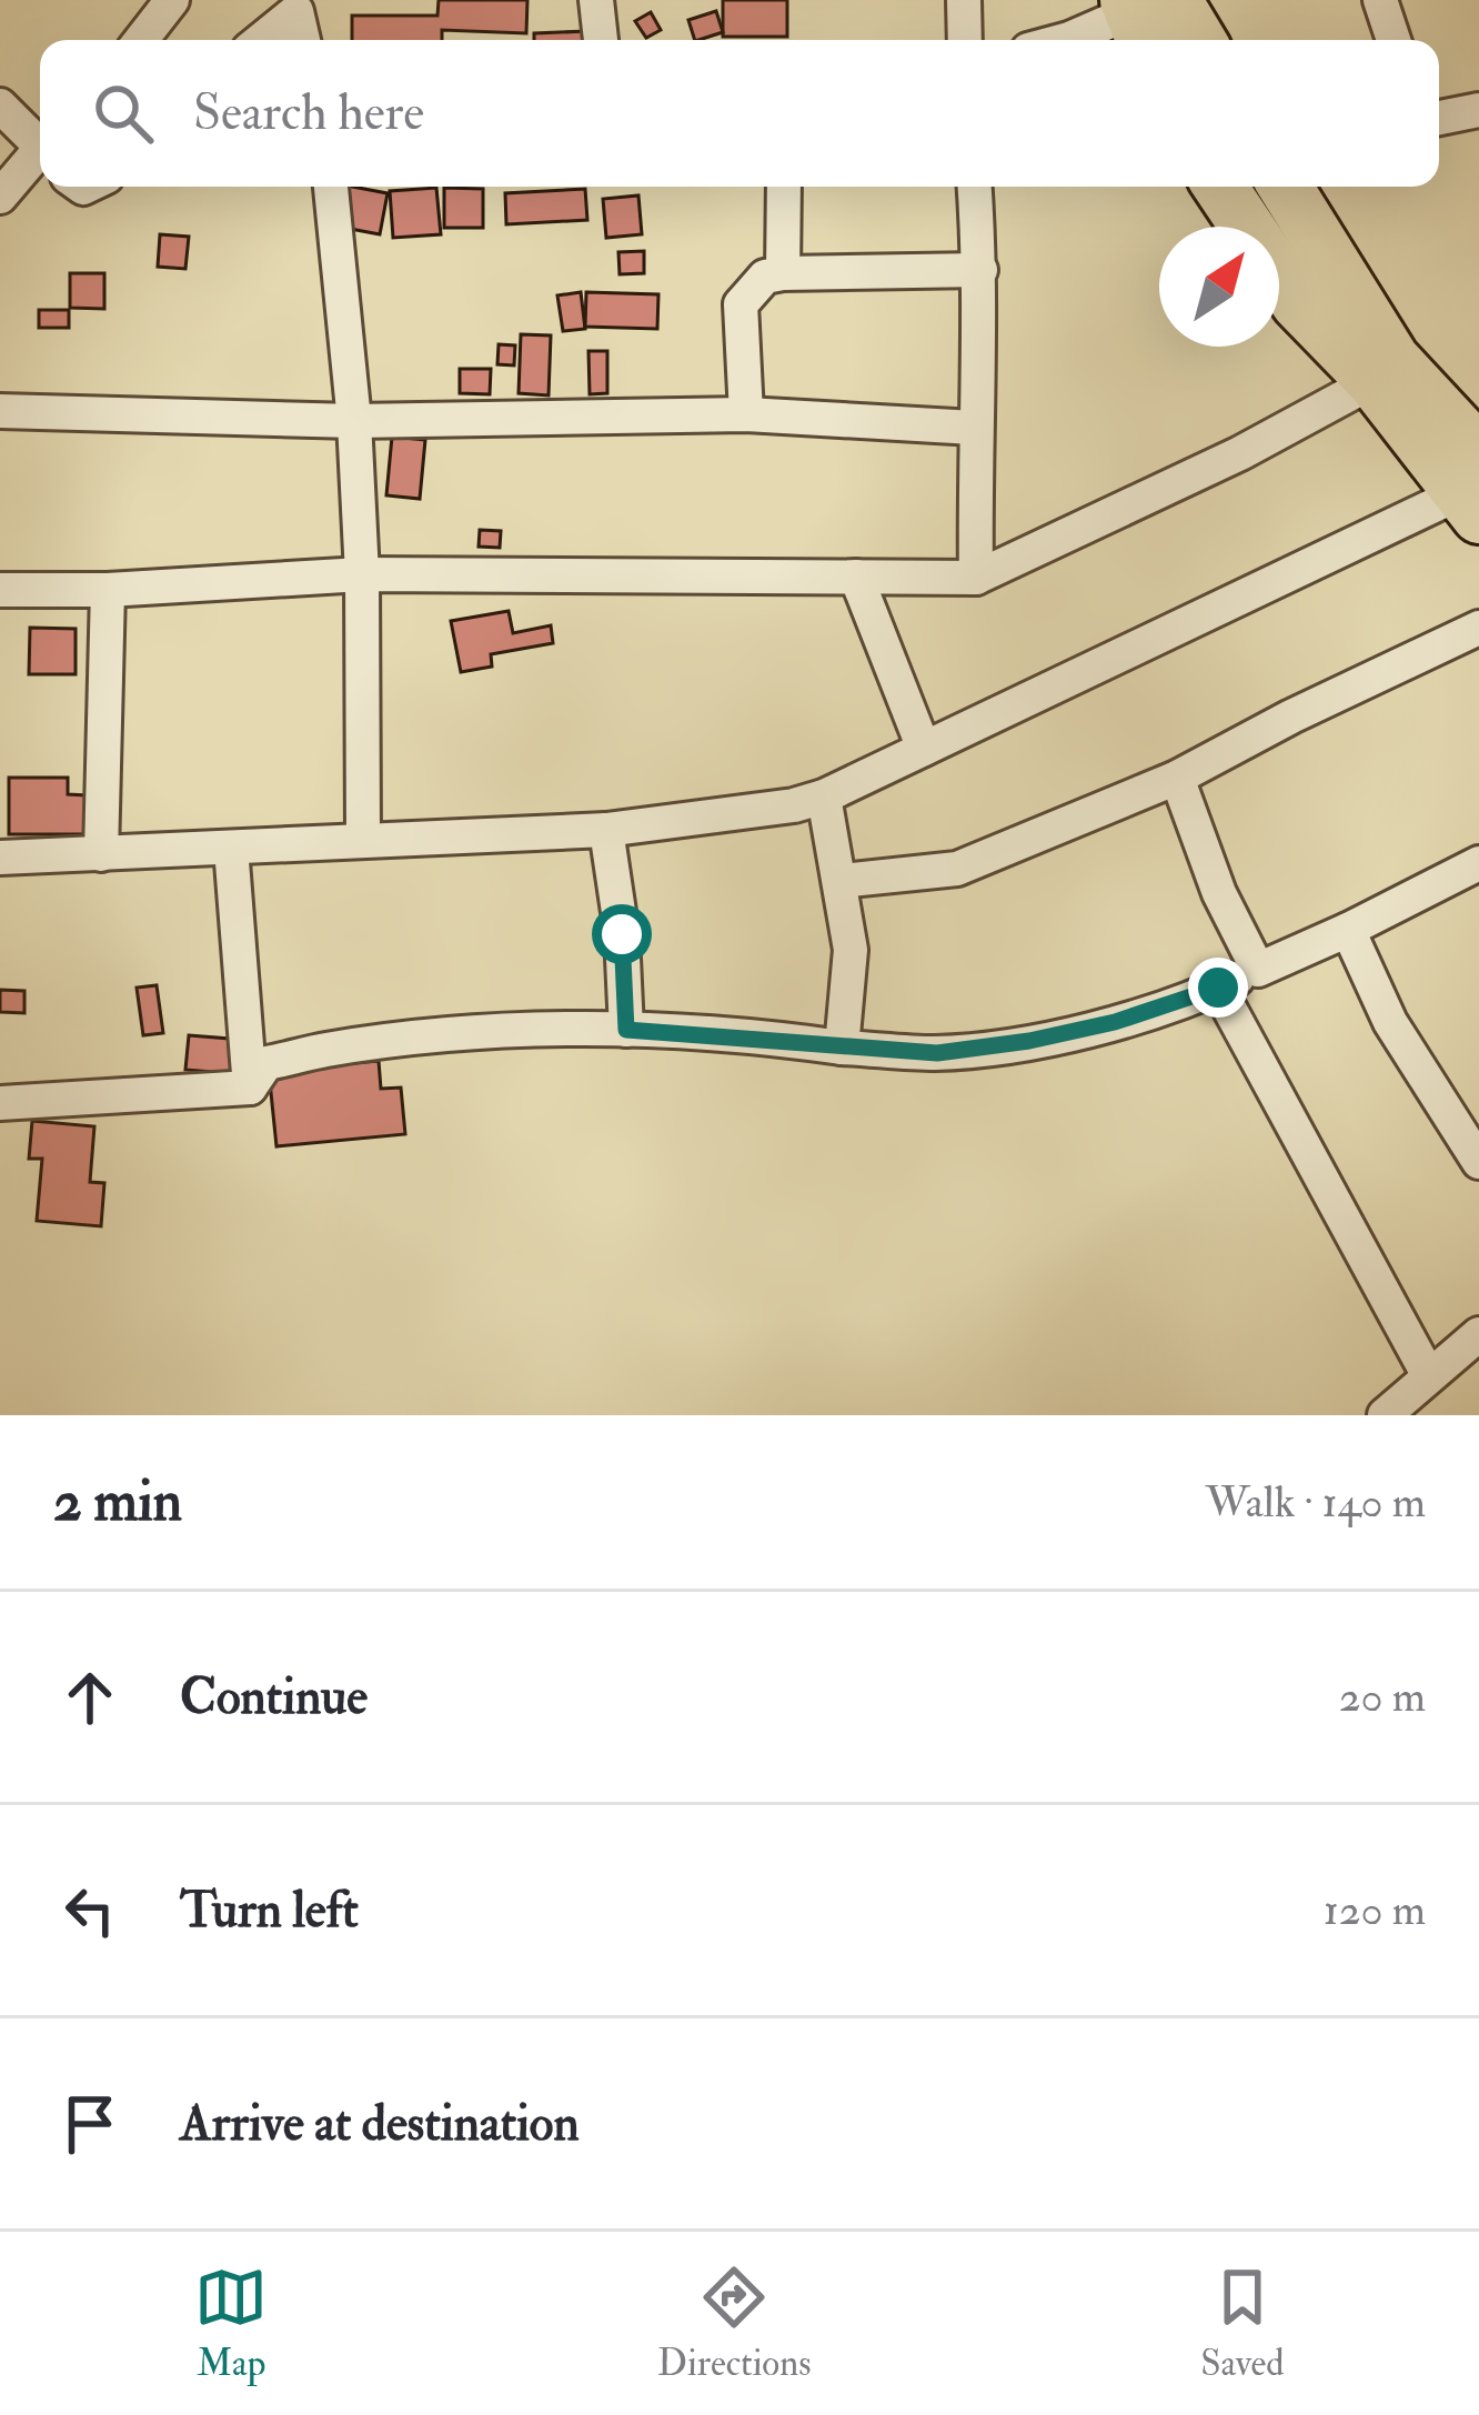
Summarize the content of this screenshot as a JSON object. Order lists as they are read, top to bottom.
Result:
{
  "north": "top right",
  "page": {
    "search": "Search here",
    "heading": ["2 min", "Walk · 140 m"],
    "list": [
      ["Continue", "20 m"],
      ["Turn left", "120 m"],
      "Arrive at destination"
    ],
    "nav": ["Map", "Directions", "Saved"]
  }
}
